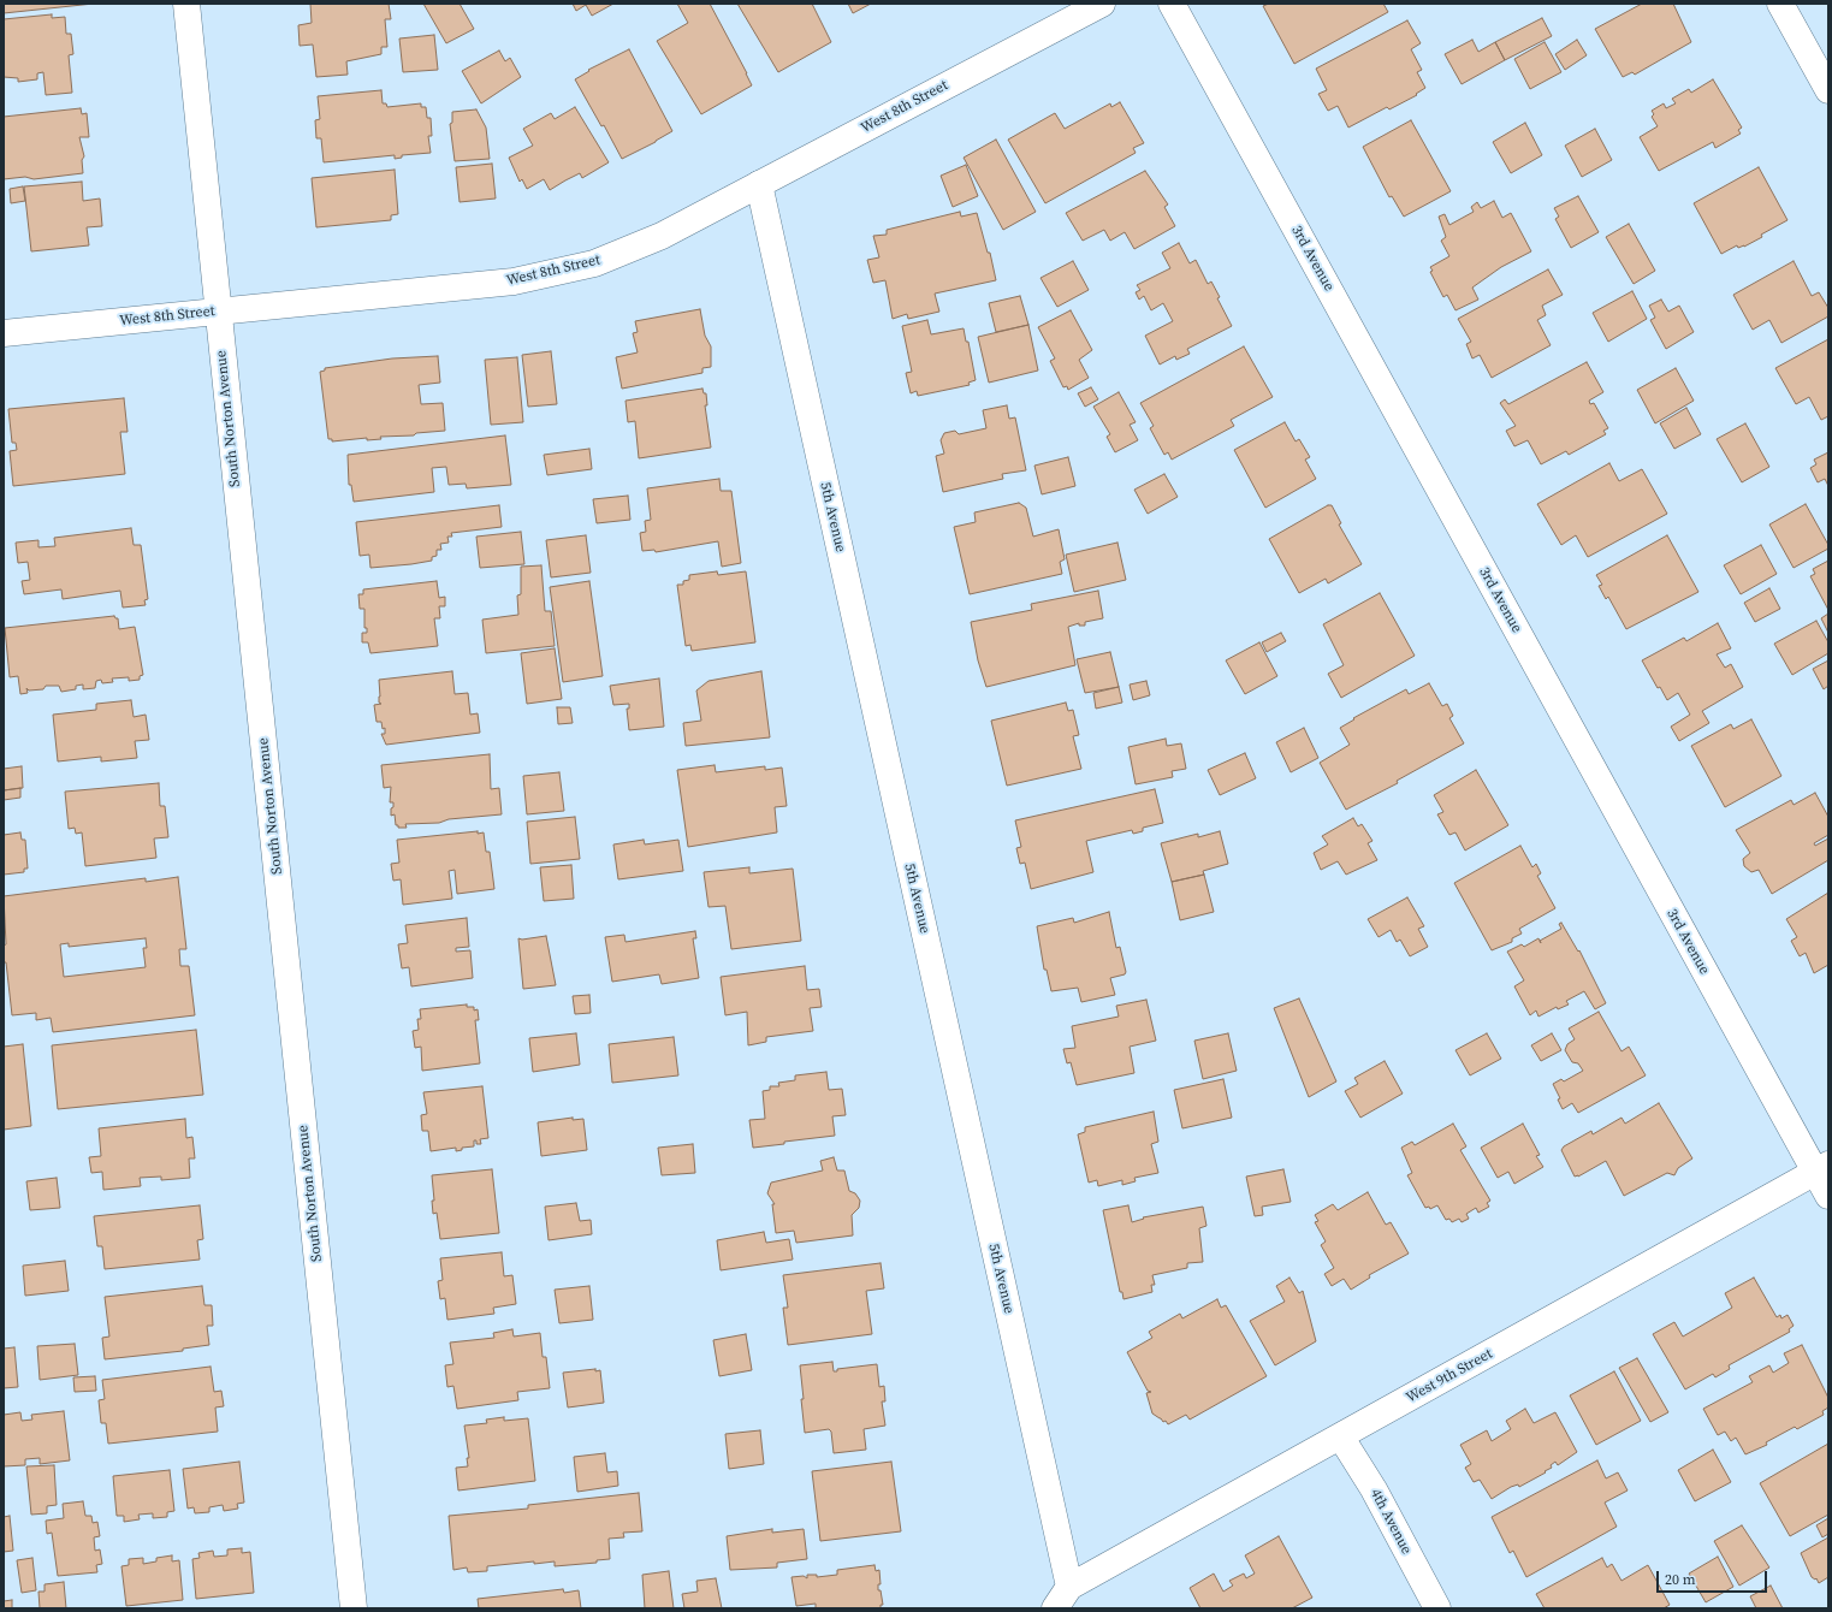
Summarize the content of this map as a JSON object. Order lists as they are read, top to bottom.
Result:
{
  "streets": {
    "street": [
      "West 8th Street",
      "3rd Avenue",
      "South Norton Avenue",
      "5th Avenue",
      "West 9th Street",
      "4th Avenue"
    ]
  },
  "crossings": [
    ["West 8th Street", "South Norton Avenue"],
    ["West 8th Street", "5th Avenue"],
    ["3rd Avenue", "West 9th Street"],
    ["5th Avenue", "West 9th Street"],
    ["West 9th Street", "4th Avenue"]
  ],
  "scale_bar": "20 m"
}
